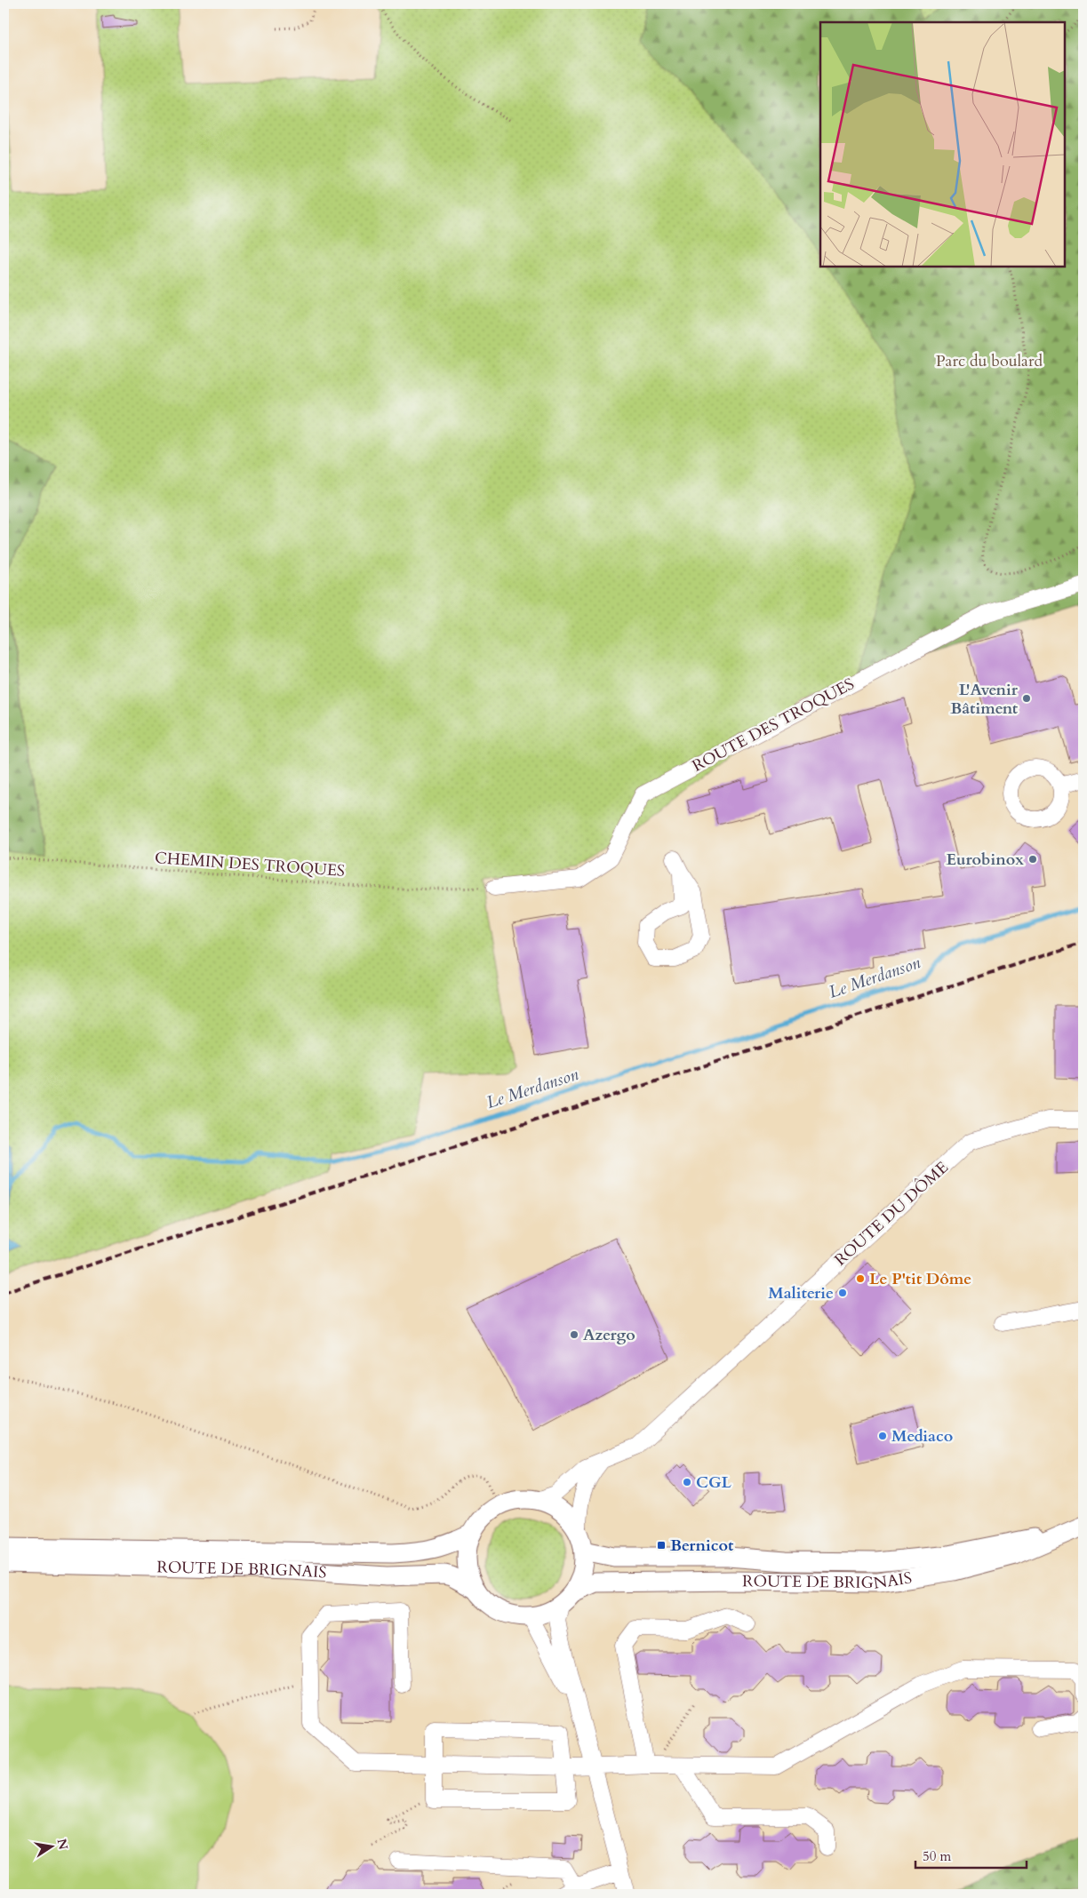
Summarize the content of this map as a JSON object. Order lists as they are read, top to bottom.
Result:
{
  "streets": {
    "main road": ["ROUTE DE BRIGNAIS"],
    "street": ["ROUTE DES TROQUES", "ROUTE DU DÔME"],
    "path": ["CHEMIN DES TROQUES"]
  },
  "crossings": [
    ["ROUTE DES TROQUES", "CHEMIN DES TROQUES"],
    ["ROUTE DU DÔME", "ROUTE DE BRIGNAIS"]
  ],
  "water": ["Le Merdanson"],
  "parks": ["Parc du boulard"],
  "places": {
    "other": [
      "L'Avenir Bâtiment",
      "Eurobinox",
      "Le P'tit Dôme",
      "Maliterie",
      "Azergo",
      "Mediaco",
      "CGL"
    ],
    "transit": ["Bernicot"]
  },
  "scale_bar": "50 m",
  "north": "right"
}
